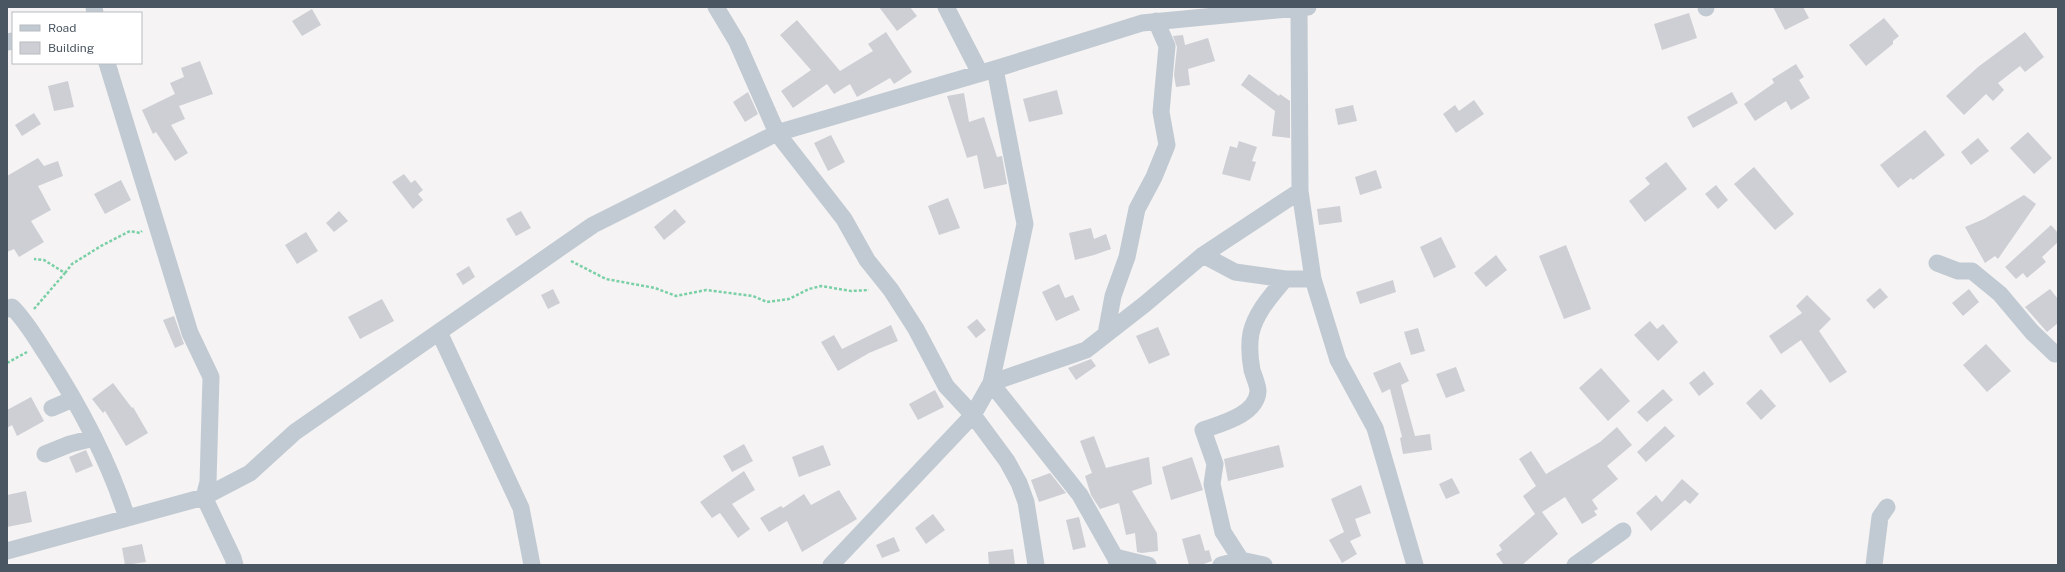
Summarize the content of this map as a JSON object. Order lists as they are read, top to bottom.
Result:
{
  "legend": ["Road", "Building"]
}
